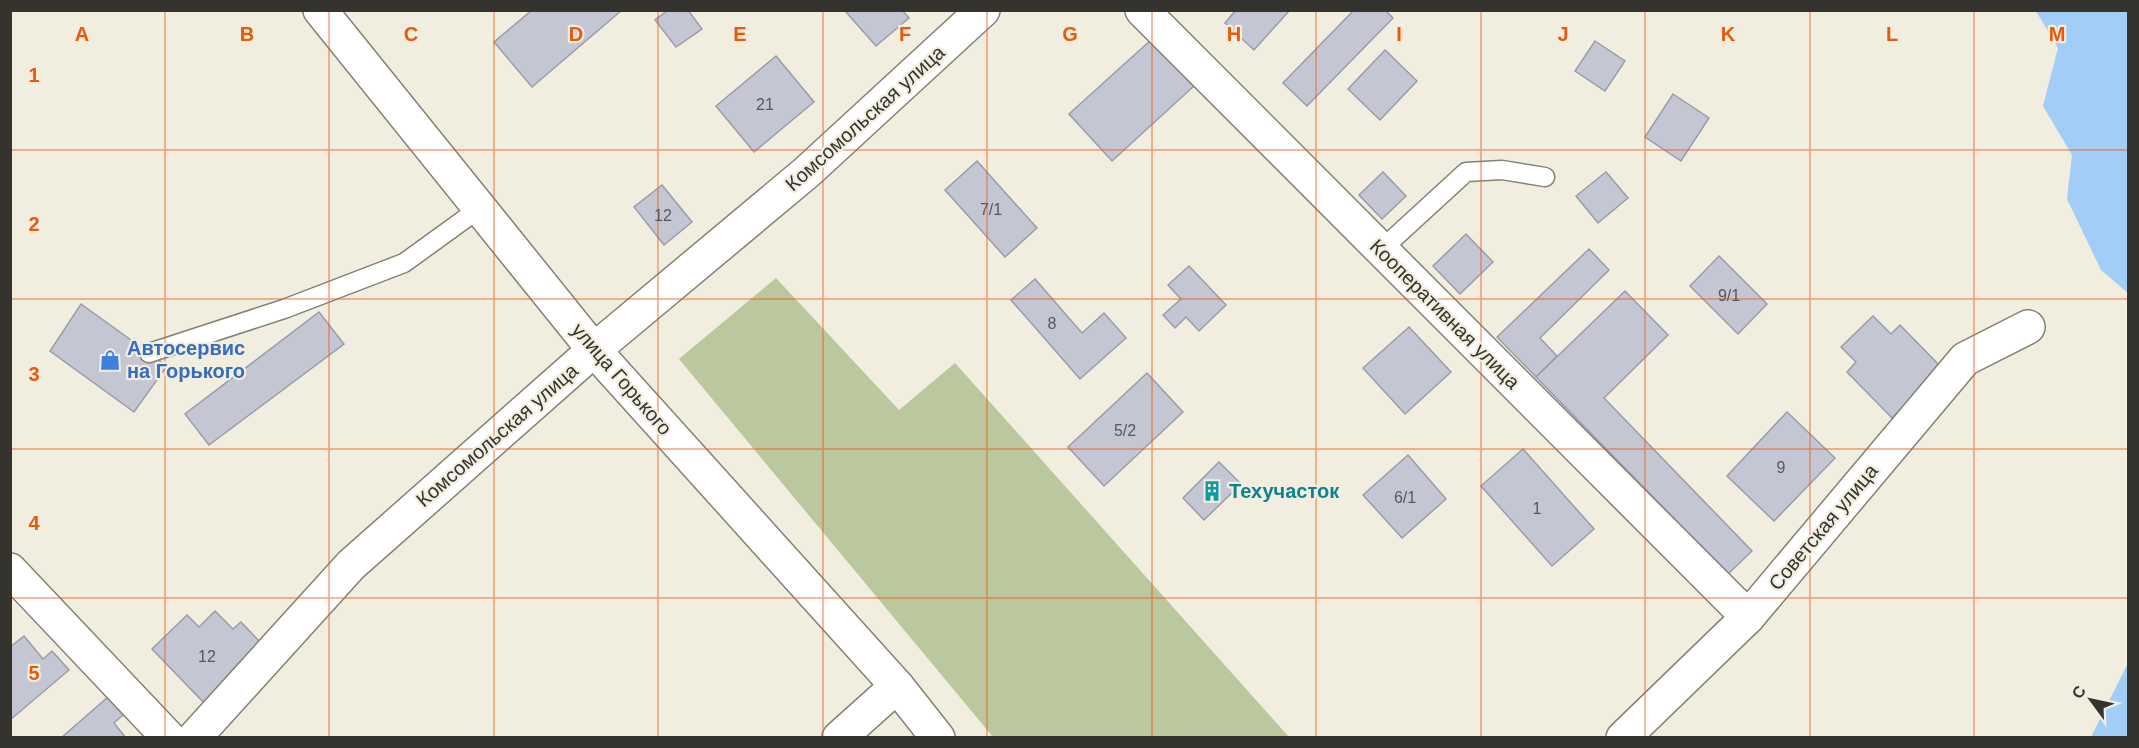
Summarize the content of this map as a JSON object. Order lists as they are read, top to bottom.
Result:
{
  "streets": {
    "street": [
      "Комсомольская улица",
      "Кооперативная улица",
      "улица Горького",
      "Советская улица"
    ]
  },
  "crossings": [
    ["Комсомольская улица", "улица Горького"],
    ["Кооперативная улица", "Советская улица"]
  ],
  "places": {
    "shop": ["Автосервис на Горького"],
    "building": ["Техучасток"]
  },
  "house_numbers": [
    "21",
    "7/1",
    "12",
    "9/1",
    "8",
    "5/2",
    "9",
    "6/1",
    "1",
    "12"
  ],
  "north": "top left",
  "grid": {
    "columns": [
      "A",
      "B",
      "C",
      "D",
      "E",
      "F",
      "G",
      "H",
      "I",
      "J",
      "K",
      "L",
      "M"
    ],
    "rows": [
      "1",
      "2",
      "3",
      "4",
      "5"
    ]
  }
}
